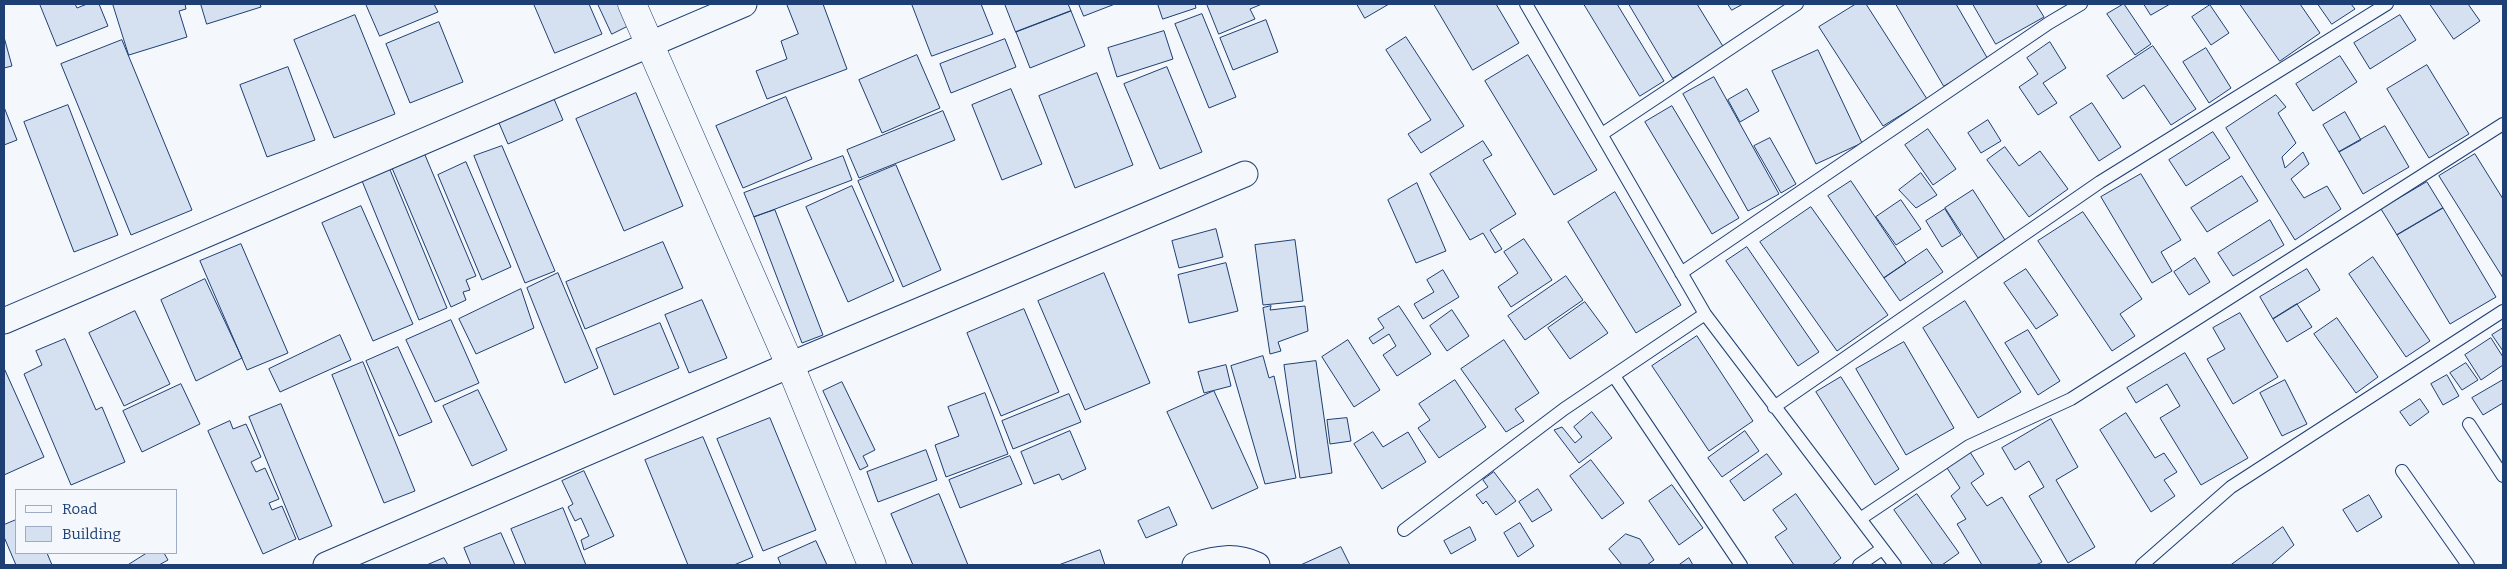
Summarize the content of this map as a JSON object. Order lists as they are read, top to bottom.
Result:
{
  "legend": ["Road", "Building"]
}
